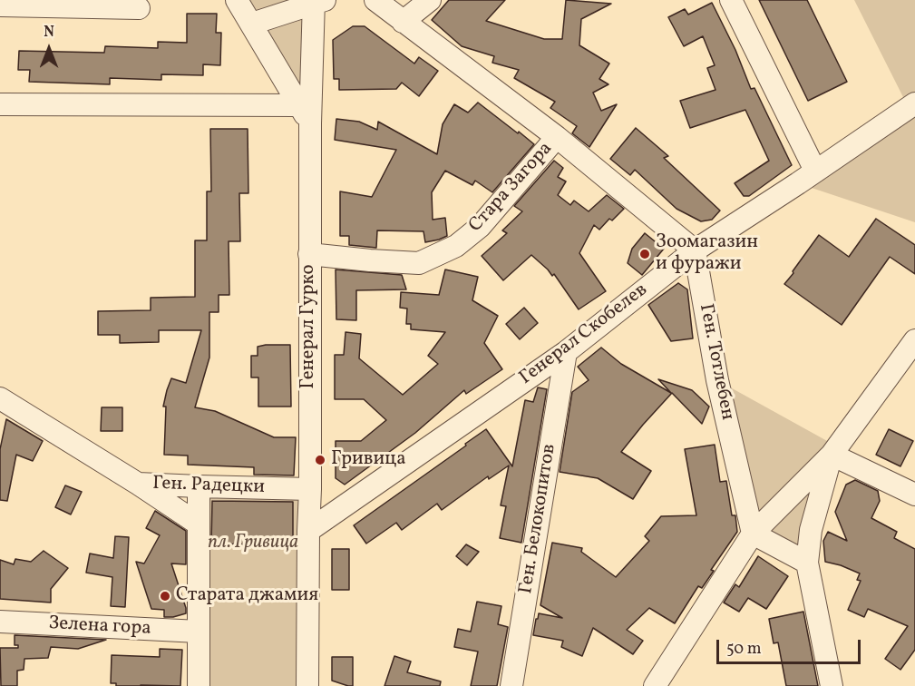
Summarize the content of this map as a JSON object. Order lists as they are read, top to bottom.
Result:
{
  "streets": {
    "street": [
      "Стара Загора",
      "Генерал Гурко",
      "Генерал Скобелев",
      "Ген. Тотлебен",
      "Ген. Радецки",
      "Ген. Белокопитов",
      "Зелена гора"
    ]
  },
  "crossings": [
    ["Стара Загора", "Генерал Гурко"],
    ["Генерал Гурко", "Генерал Скобелев"],
    ["Генерал Гурко", "Ген. Радецки"],
    ["Генерал Скобелев", "Ген. Тотлебен"],
    ["Генерал Скобелев", "Ген. Белокопитов"]
  ],
  "parks": ["пл. Гривица"],
  "places": ["Зоомагазин и фуражи", "Гривица", "Старата джамия"],
  "scale_bar": "50 m",
  "north": "top"
}
